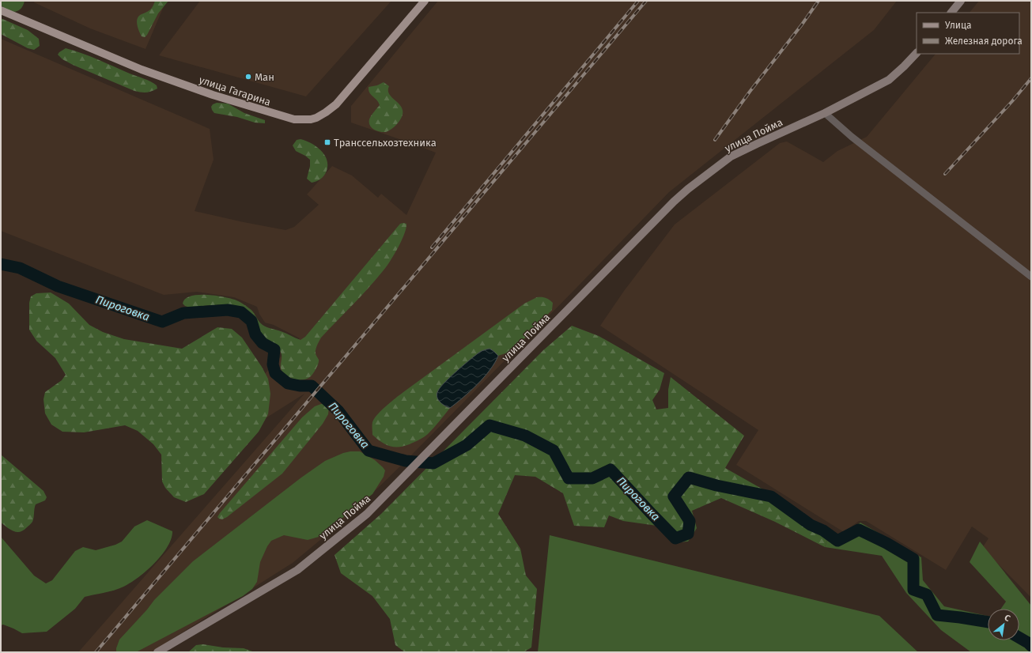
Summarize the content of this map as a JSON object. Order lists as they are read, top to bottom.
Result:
{
  "streets": {
    "main road": ["улица Гагарина", "улица Пойма"]
  },
  "water": ["Пироговка"],
  "places": {
    "other": ["Ман"],
    "transit": ["Транссельхозтехника"]
  },
  "legend": ["Улица", "Железная дорога"],
  "north": "top right"
}
